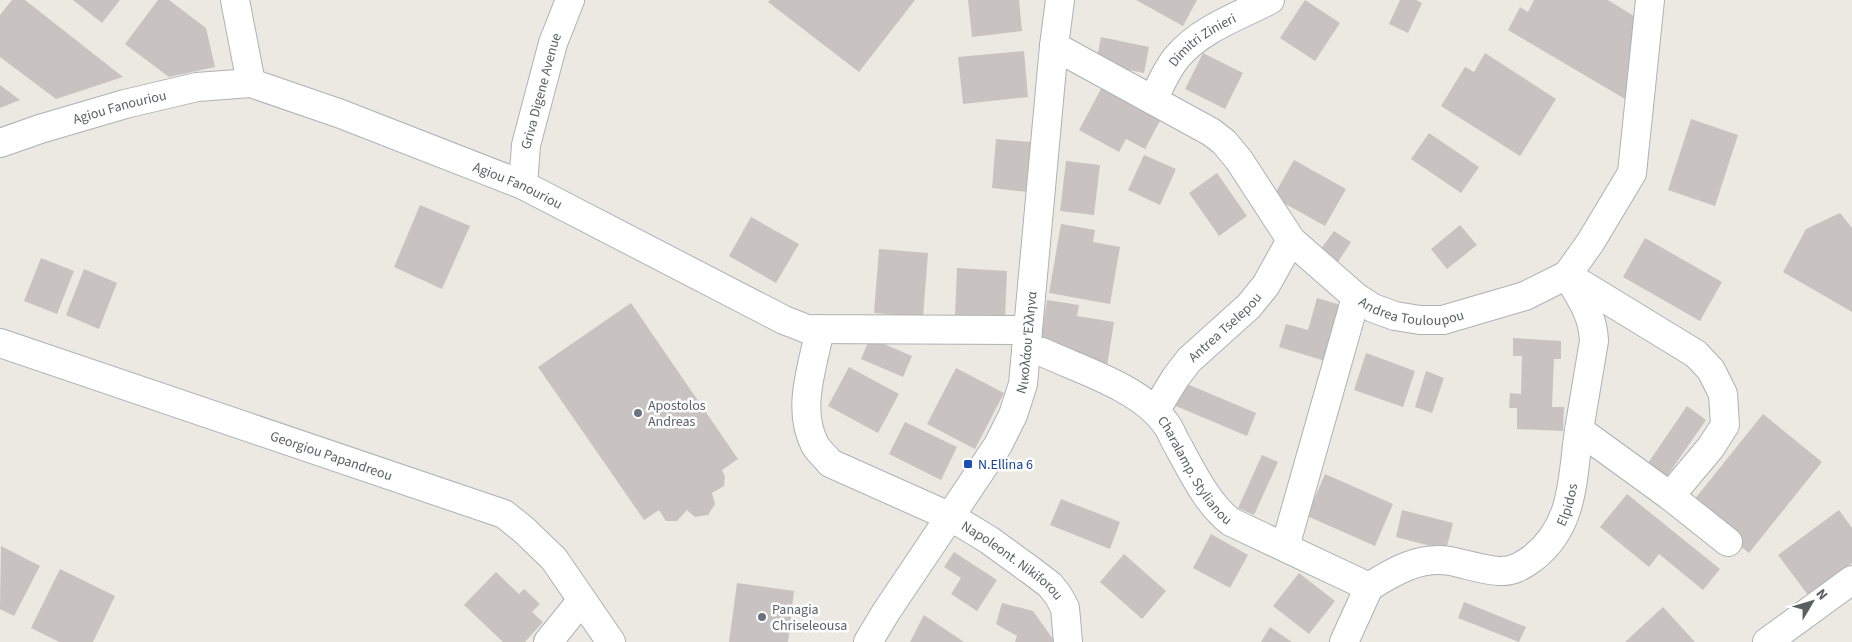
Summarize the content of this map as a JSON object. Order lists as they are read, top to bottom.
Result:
{
  "streets": {
    "street": [
      "Dimitri Zinieri",
      "Griva Digene Avenue",
      "Agiou Fanouriou",
      "Andrea Touloupou",
      "Antrea Tselepou",
      "Νικολάου Έλληνα",
      "Georgiou Papandreou",
      "Charalamp. Stylianou",
      "Elpidos",
      "Napoleont. Nikiforou"
    ]
  },
  "crossings": [
    ["Dimitri Zinieri", "Andrea Touloupou"],
    ["Griva Digene Avenue", "Agiou Fanouriou"],
    ["Agiou Fanouriou", "Νικολάου Έλληνα"],
    ["Agiou Fanouriou", "Charalamp. Stylianou"],
    ["Agiou Fanouriou", "Napoleont. Nikiforou"],
    ["Andrea Touloupou", "Antrea Tselepou"],
    ["Andrea Touloupou", "Νικολάου Έλληνα"],
    ["Andrea Touloupou", "Elpidos"],
    ["Antrea Tselepou", "Charalamp. Stylianou"],
    ["Νικολάου Έλληνα", "Charalamp. Stylianou"],
    ["Νικολάου Έλληνα", "Napoleont. Nikiforou"],
    ["Charalamp. Stylianou", "Elpidos"]
  ],
  "places": {
    "other": ["Apostolos Andreas", "Panagia Chriseleousa"],
    "transit": ["N.Ellina 6"]
  },
  "north": "top right"
}
